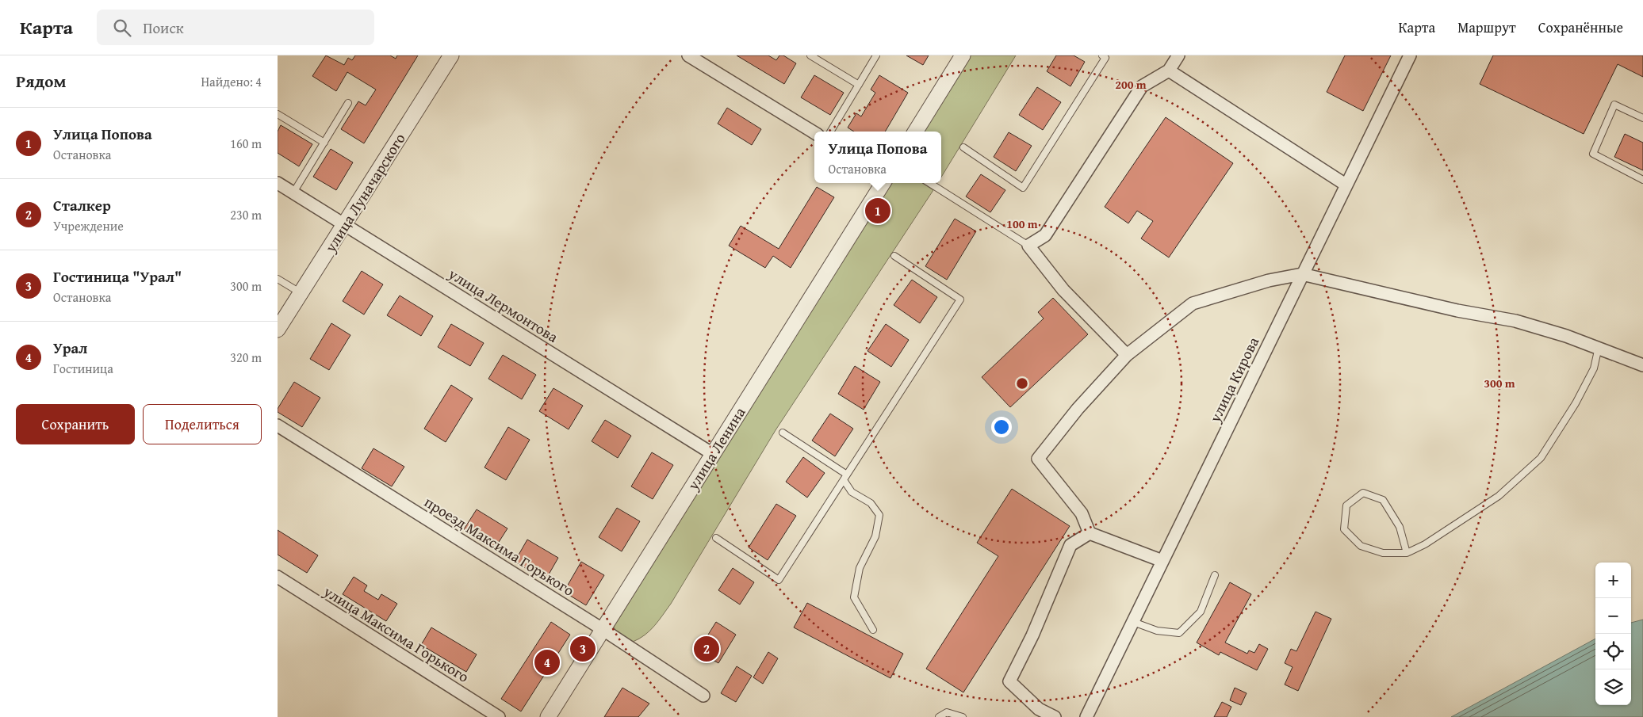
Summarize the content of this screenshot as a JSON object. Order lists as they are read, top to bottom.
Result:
{
  "streets": {
    "street": [
      "улица Луначарского",
      "улица Лермонтова",
      "улица Кирова",
      "улица Ленина",
      "проезд Максима Горького",
      "улица Максима Горького"
    ]
  },
  "crossings": [
    ["улица Луначарского", "улица Лермонтова"],
    ["улица Лермонтова", "улица Ленина"],
    ["улица Ленина", "проезд Максима Горького"]
  ],
  "page": {
    "header": "Карта",
    "search": "Поиск",
    "nav": ["Карта", "Маршрут", "Сохранённые"],
    "heading": ["Рядом", "Найдено: 4"],
    "list": [
      {
        "mark": "1",
        "name": "Улица Попова",
        "note": "Остановка",
        "value": "160 m"
      },
      {
        "mark": "2",
        "name": "Сталкер",
        "note": "Учреждение",
        "value": "230 m"
      },
      {
        "mark": "3",
        "name": "Гостиница \"Урал\"",
        "note": "Остановка",
        "value": "300 m"
      },
      {
        "mark": "4",
        "name": "Урал",
        "note": "Гостиница",
        "value": "320 m"
      }
    ],
    "popup": ["Улица Попова", "Остановка"],
    "pins": [
      "1",
      "2",
      "3",
      "4"
    ],
    "buttons": ["Сохранить", "Поделиться"],
    "map_buttons": ["+", "−"]
  },
  "rings": ["200 m", "100 m", "300 m"]
}
